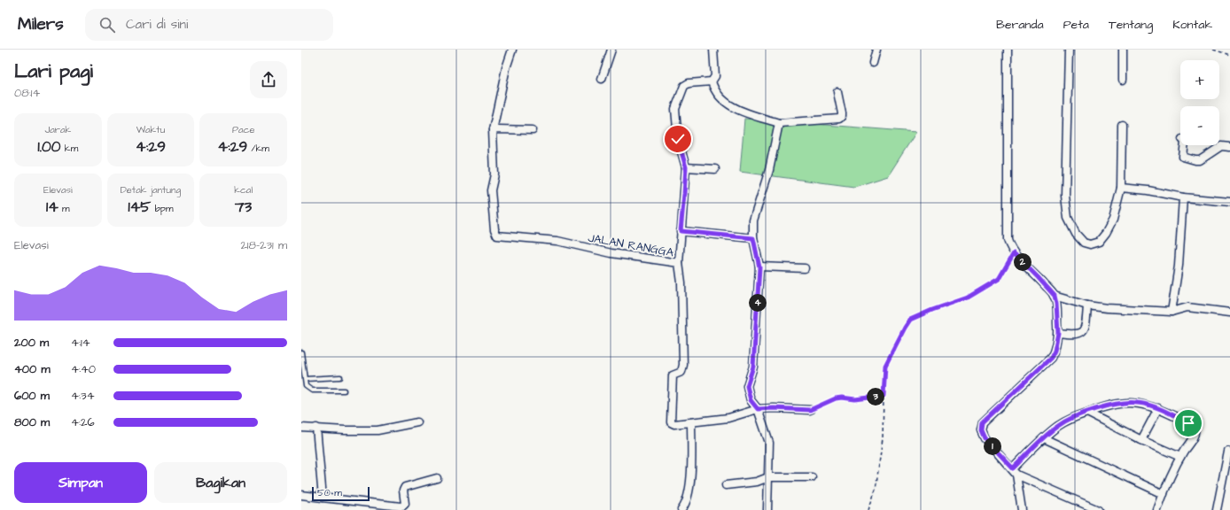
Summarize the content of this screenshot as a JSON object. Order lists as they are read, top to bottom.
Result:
{
  "streets": {
    "street": ["JALAN RANGGA"]
  },
  "scale_bar": "50 m",
  "page": {
    "header": "Milers",
    "search": "Cari di sini",
    "nav": [
      "Beranda",
      "Peta",
      "Tentang",
      "Kontak"
    ],
    "heading": ["Lari pagi", "08:14"],
    "map_buttons": ["+", "−"],
    "stats": [
      ["Jarak", "1.00 km"],
      ["Waktu", "4:29"],
      ["Pace", "4:29 /km"],
      ["Elevasi", "14 m"],
      ["Detak jantung", "145 bpm"],
      ["kcal", "73"]
    ],
    "chart": ["Elevasi", "218–231 m"],
    "pins": [
      "2",
      "4",
      "3",
      "1"
    ],
    "list": [
      {
        "name": "200 m",
        "note": "4:14"
      },
      {
        "name": "400 m",
        "note": "4:40"
      },
      {
        "name": "600 m",
        "note": "4:34"
      },
      {
        "name": "800 m",
        "note": "4:26"
      }
    ],
    "buttons": ["Simpan", "Bagikan"],
    "scale": "50 m"
  }
}
